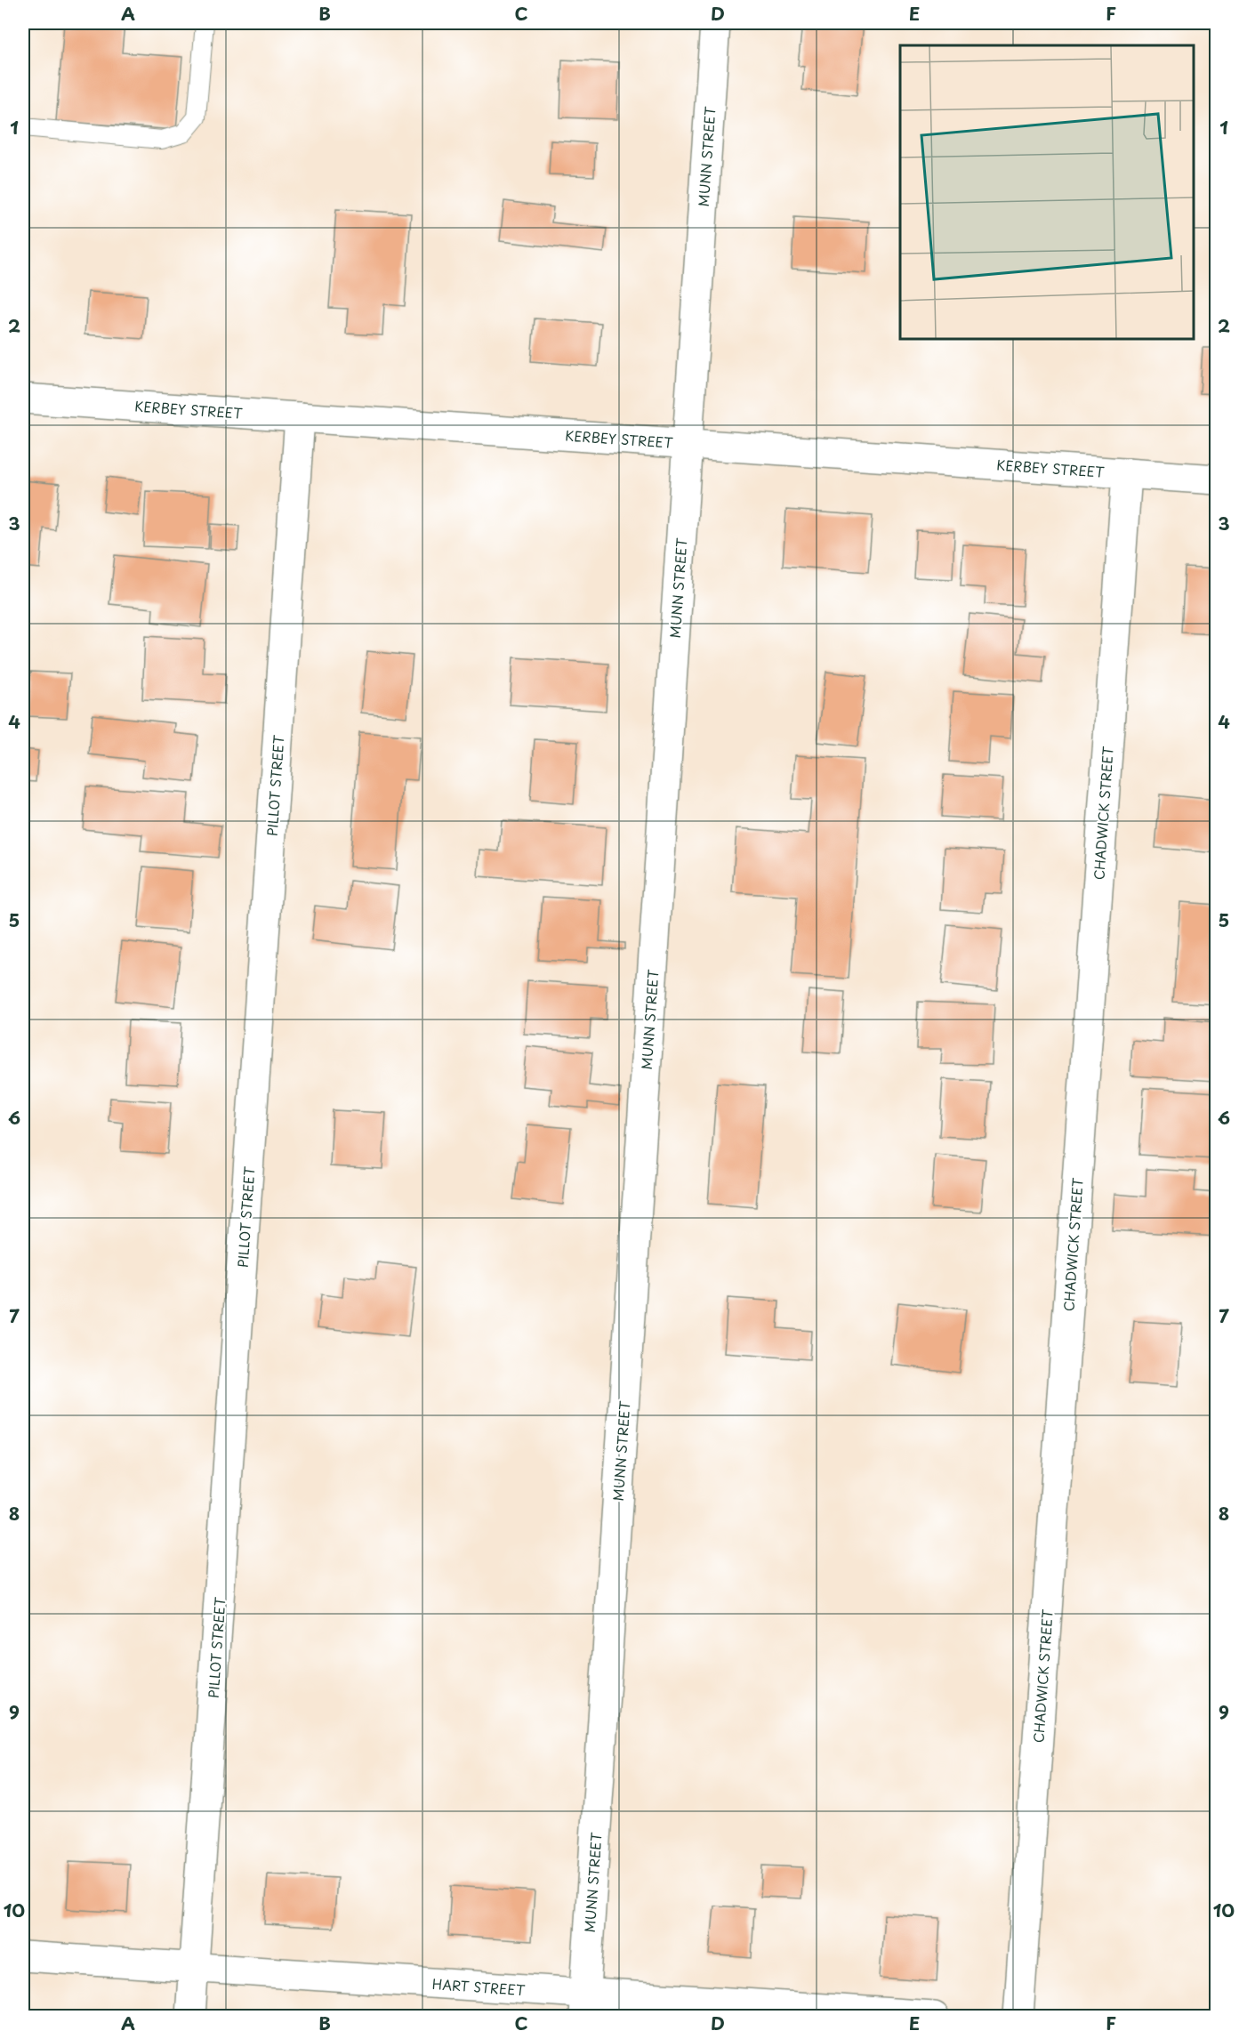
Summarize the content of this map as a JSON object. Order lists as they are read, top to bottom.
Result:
{
  "streets": {
    "street": [
      "MUNN STREET",
      "KERBEY STREET",
      "PILLOT STREET",
      "CHADWICK STREET",
      "HART STREET"
    ]
  },
  "crossings": [
    ["MUNN STREET", "KERBEY STREET"],
    ["MUNN STREET", "HART STREET"],
    ["KERBEY STREET", "PILLOT STREET"],
    ["KERBEY STREET", "CHADWICK STREET"],
    ["PILLOT STREET", "HART STREET"]
  ],
  "grid": {
    "columns": [
      "A",
      "B",
      "C",
      "D",
      "E",
      "F"
    ],
    "rows": [
      "1",
      "2",
      "3",
      "4",
      "5",
      "6",
      "7",
      "8",
      "9",
      "10"
    ]
  }
}
